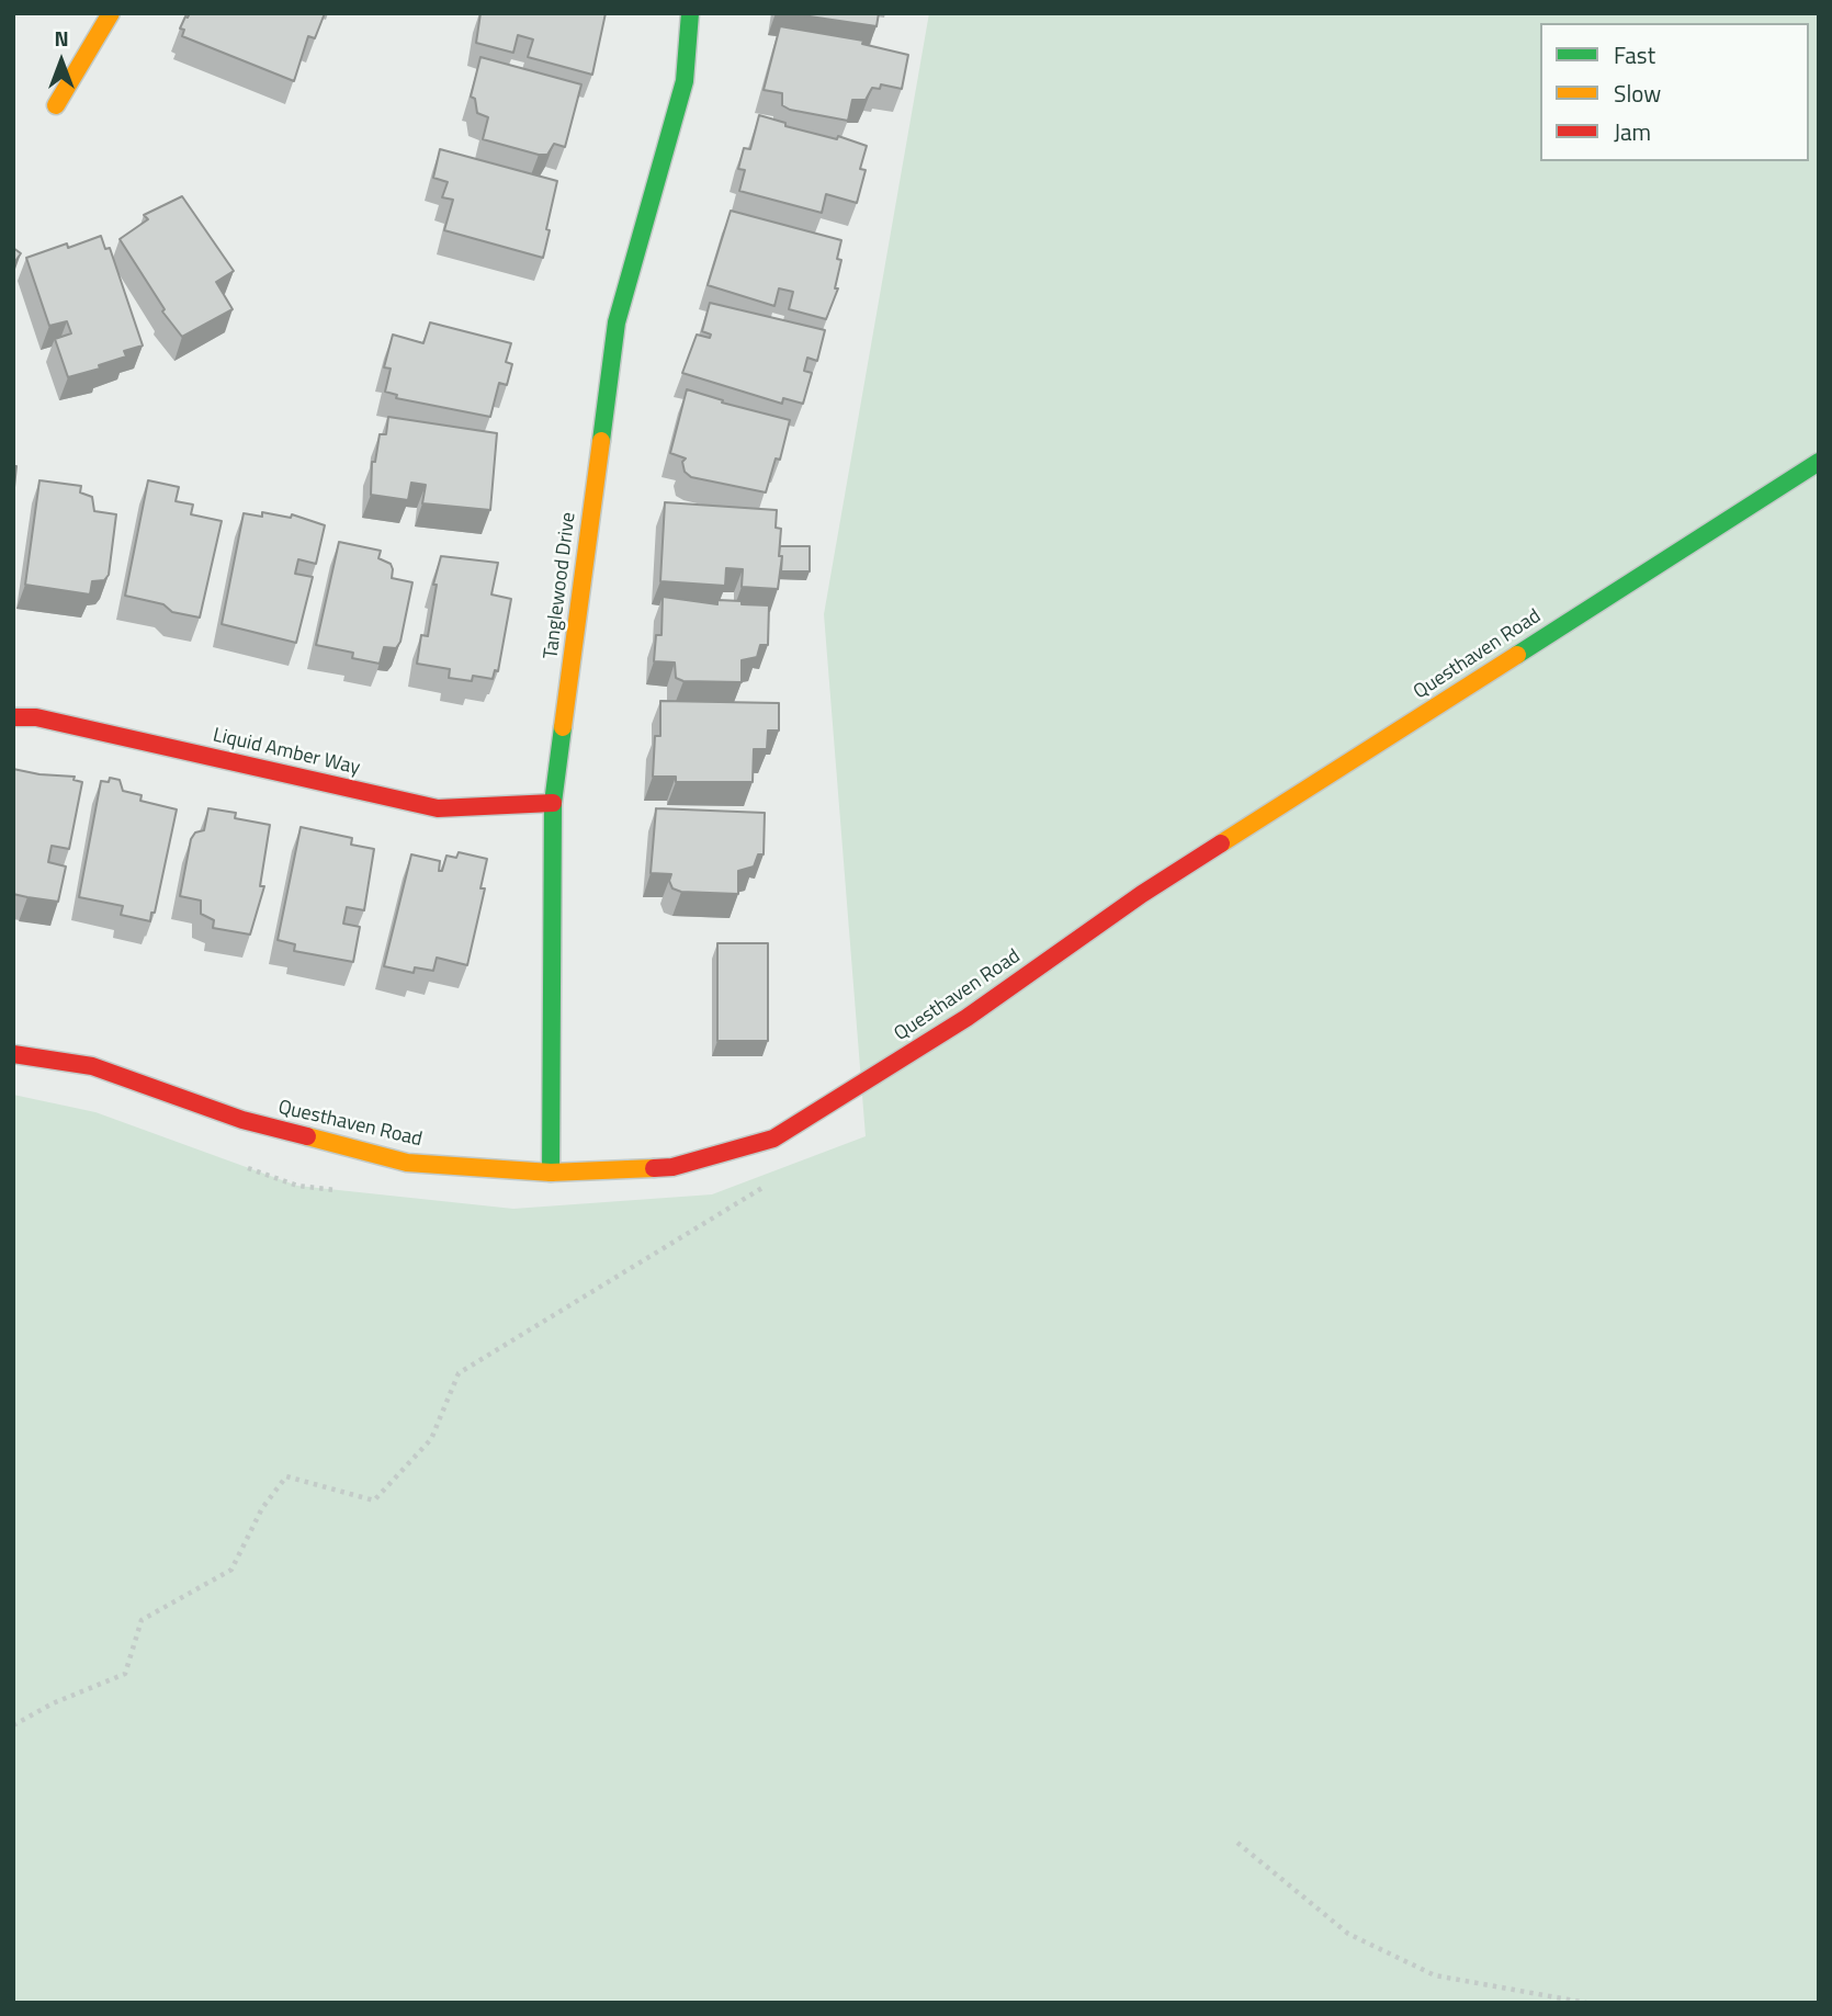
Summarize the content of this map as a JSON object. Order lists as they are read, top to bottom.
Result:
{
  "streets": {
    "street": ["Tanglewood Drive", "Questhaven Road", "Liquid Amber Way"]
  },
  "crossings": [
    ["Tanglewood Drive", "Questhaven Road"],
    ["Tanglewood Drive", "Liquid Amber Way"]
  ],
  "legend": ["Fast", "Slow", "Jam"],
  "north": "top"
}
